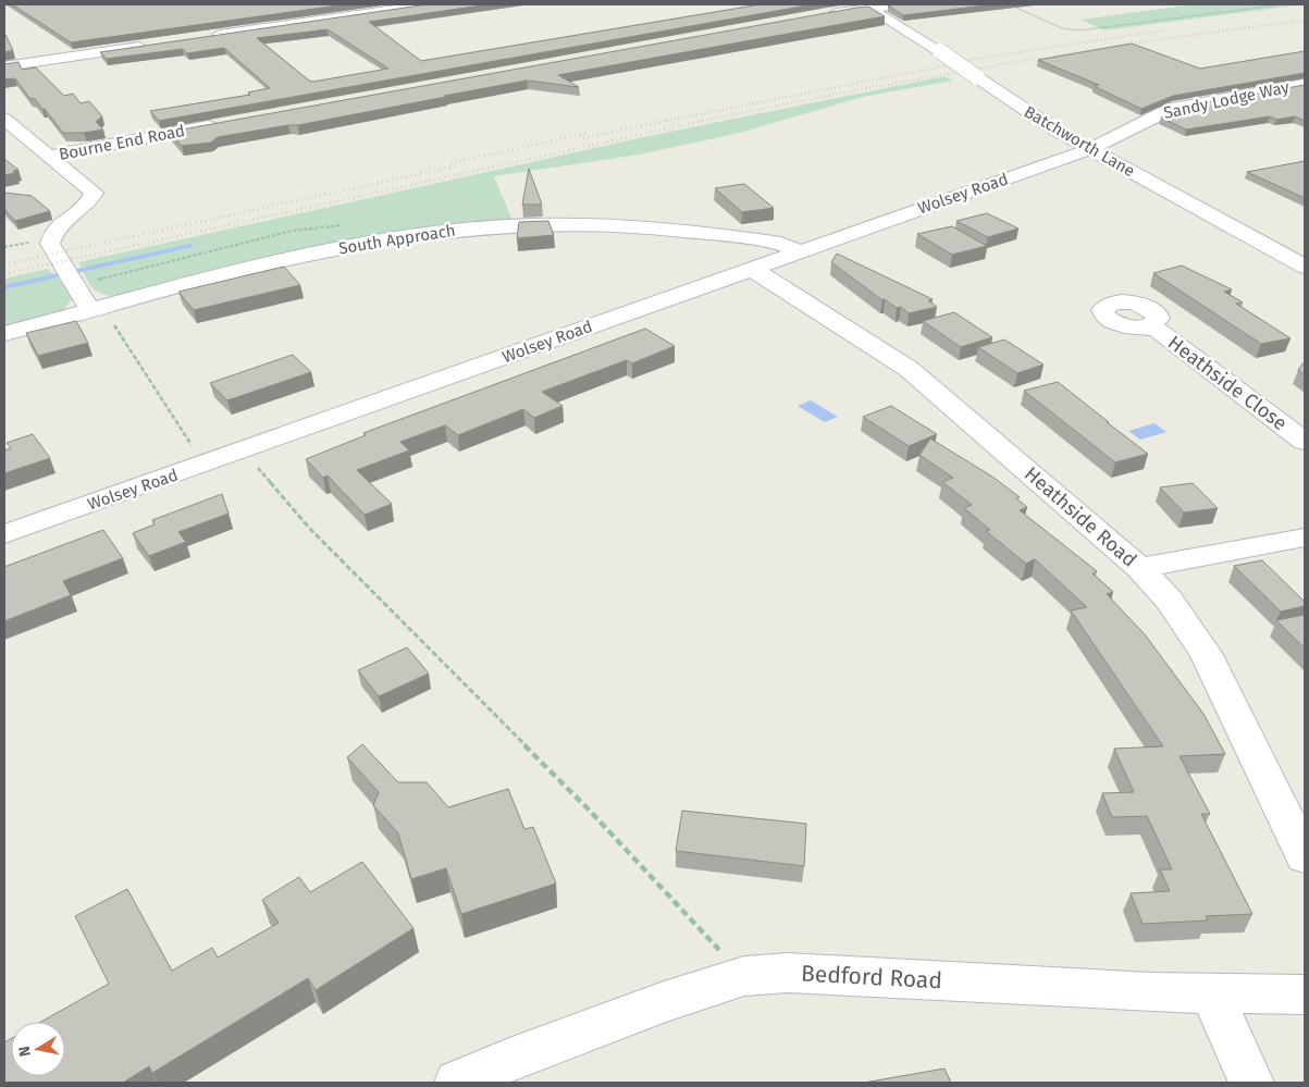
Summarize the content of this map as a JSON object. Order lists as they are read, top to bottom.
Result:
{
  "streets": {
    "street": [
      "Sandy Lodge Way",
      "Batchworth Lane",
      "Bourne End Road",
      "Wolsey Road",
      "South Approach",
      "Heathside Close",
      "Heathside Road",
      "Bedford Road"
    ]
  },
  "crossings": [
    ["Sandy Lodge Way", "Batchworth Lane"],
    ["Sandy Lodge Way", "Wolsey Road"],
    ["Batchworth Lane", "Wolsey Road"],
    ["Wolsey Road", "South Approach"],
    ["Wolsey Road", "Heathside Road"]
  ],
  "north": "left"
}
